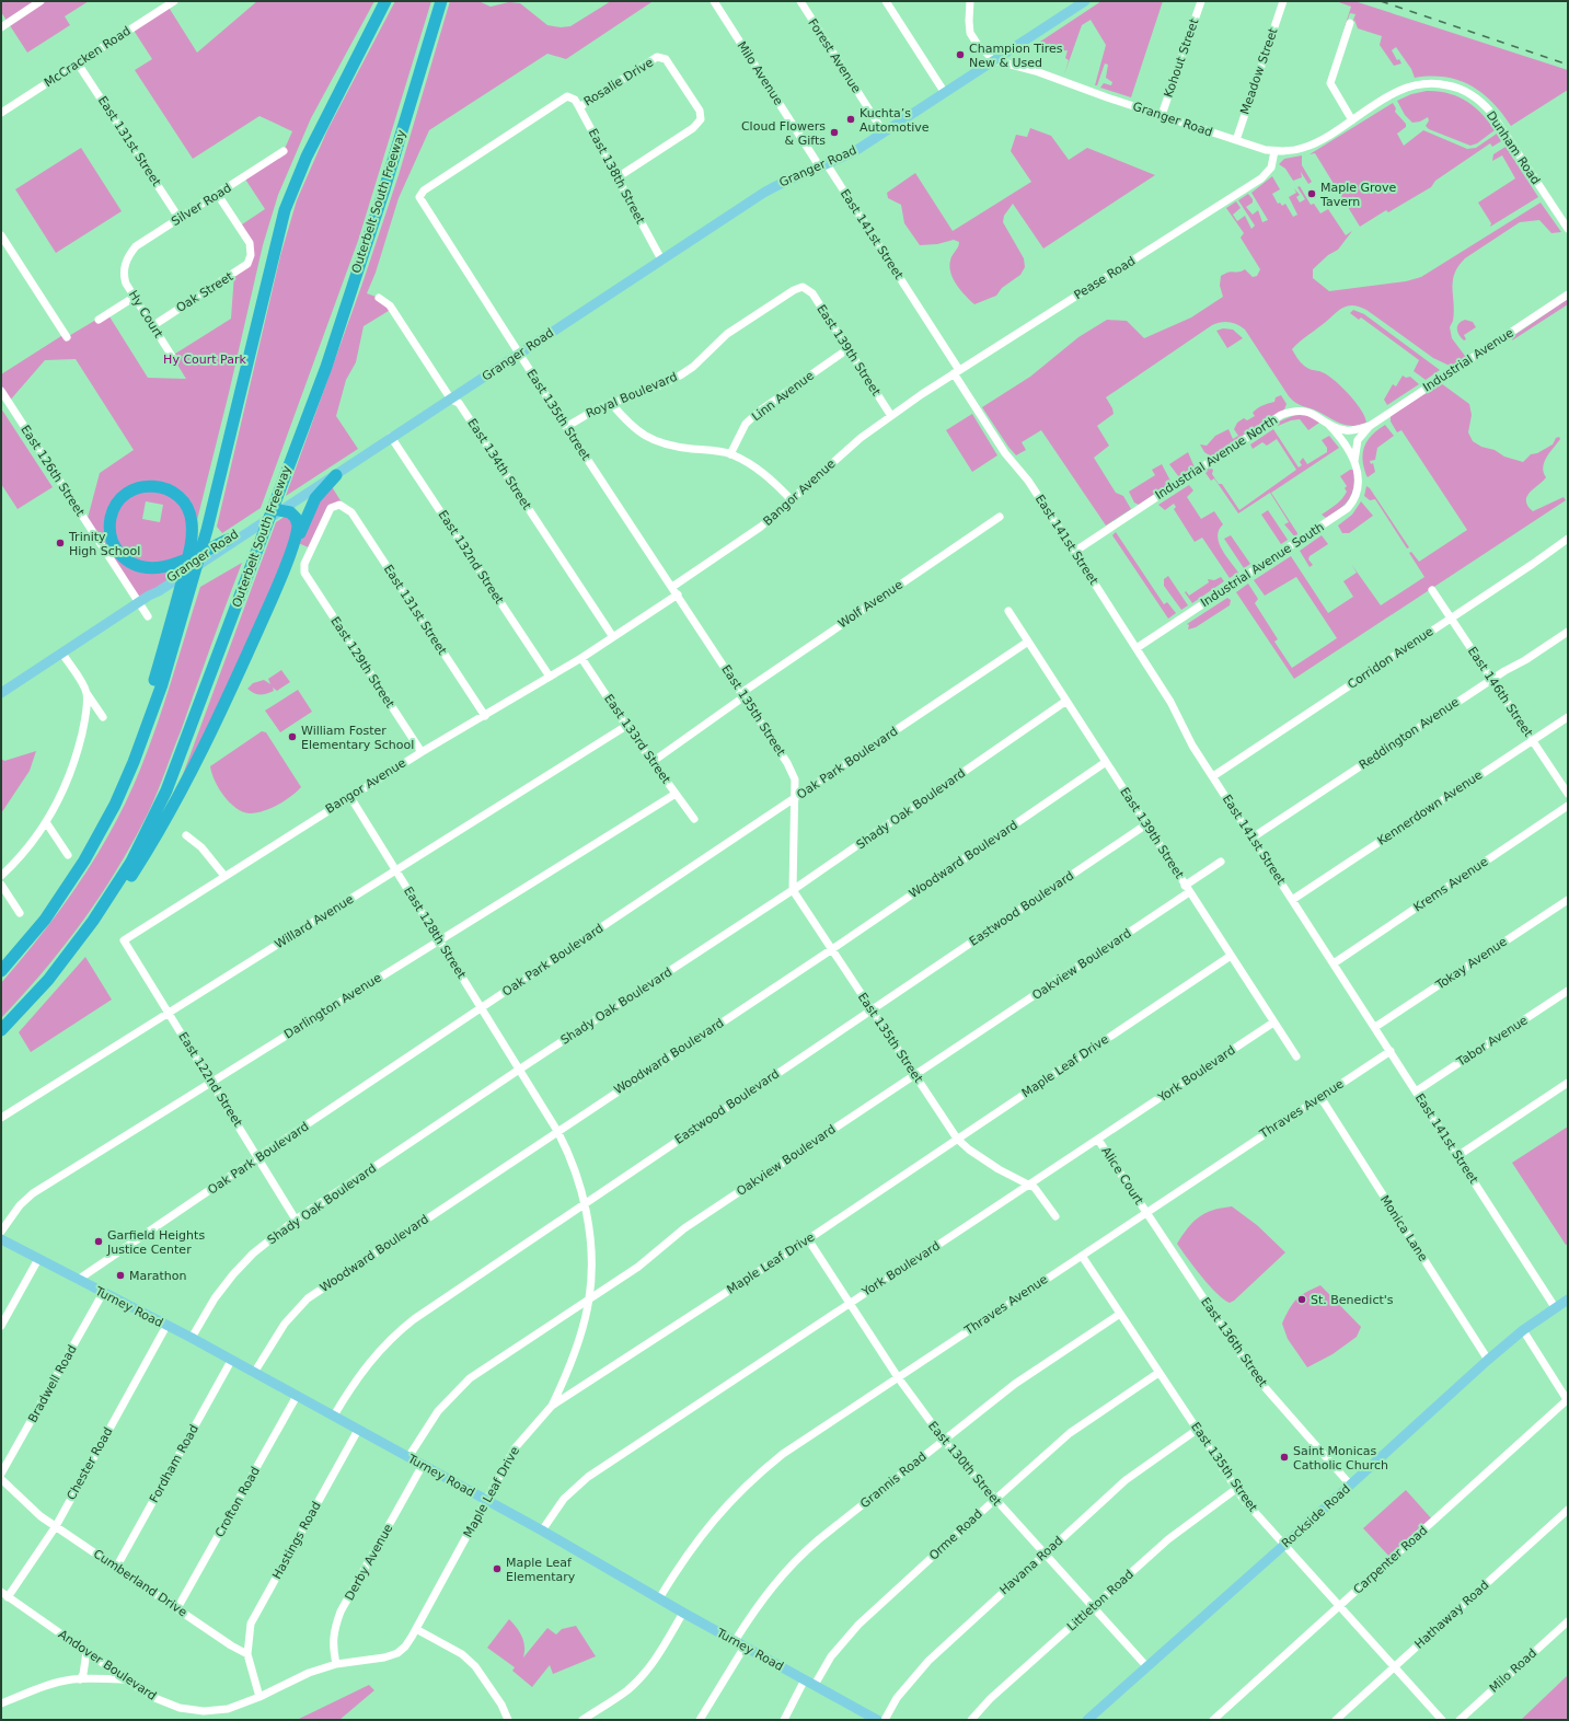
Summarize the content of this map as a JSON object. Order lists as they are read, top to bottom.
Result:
{
  "streets": {
    "highway": ["Outerbelt South Freeway"],
    "main road": ["Granger Road", "Turney Road", "Rockside Road"],
    "street": [
      "Forest Avenue",
      "McCracken Road",
      "Kohout Street",
      "Meadow Street",
      "Milo Avenue",
      "Rosalie Drive",
      "East 131st Street",
      "Dunham Road",
      "East 138th Street",
      "Silver Road",
      "East 141st Street",
      "Pease Road",
      "Oak Street",
      "Hy Court",
      "East 139th Street",
      "Industrial Avenue",
      "Royal Boulevard",
      "Linn Avenue",
      "East 135th Street",
      "Industrial Avenue North",
      "East 134th Street",
      "East 126th Street",
      "Bangor Avenue",
      "East 132nd Street",
      "Industrial Avenue South",
      "Wolf Avenue",
      "Corridon Avenue",
      "East 129th Street",
      "East 146th Street",
      "Reddington Avenue",
      "East 133rd Street",
      "Oak Park Boulevard",
      "Kennerdown Avenue",
      "Shady Oak Boulevard",
      "Woodward Boulevard",
      "Krems Avenue",
      "Eastwood Boulevard",
      "Willard Avenue",
      "East 128th Street",
      "Tokay Avenue",
      "Oakview Boulevard",
      "Darlington Avenue",
      "Tabor Avenue",
      "Maple Leaf Drive",
      "York Boulevard",
      "East 122nd Street",
      "Thraves Avenue",
      "Alice Court",
      "Monica Lane",
      "East 136th Street",
      "Bradwell Road",
      "Chester Road",
      "Fordham Road",
      "East 130th Street",
      "Grannis Road",
      "Crofton Road",
      "Orme Road",
      "Hastings Road",
      "Carpenter Road",
      "Derby Avenue",
      "Havana Road",
      "Cumberland Drive",
      "Littleton Road",
      "Hathaway Road",
      "Andover Boulevard",
      "Milo Road"
    ]
  },
  "crossings": [
    ["Forest Avenue", "Granger Road"],
    ["McCracken Road", "East 131st Street"],
    ["Kohout Street", "Granger Road"],
    ["Meadow Street", "Granger Road"],
    ["Milo Avenue", "Granger Road"],
    ["Milo Avenue", "East 141st Street"],
    ["Rosalie Drive", "East 138th Street"],
    ["Granger Road", "Dunham Road"],
    ["Granger Road", "East 138th Street"],
    ["Granger Road", "East 141st Street"],
    ["Granger Road", "Pease Road"],
    ["Granger Road", "East 135th Street"],
    ["Granger Road", "East 134th Street"],
    ["Granger Road", "East 126th Street"],
    ["Granger Road", "East 132nd Street"],
    ["East 131st Street", "Silver Road"],
    ["East 131st Street", "Bangor Avenue"],
    ["East 131st Street", "East 129th Street"],
    ["East 138th Street", "East 135th Street"],
    ["Silver Road", "Oak Street"],
    ["Silver Road", "Hy Court"],
    ["East 141st Street", "Pease Road"],
    ["East 141st Street", "Industrial Avenue North"],
    ["East 141st Street", "Industrial Avenue South"],
    ["East 141st Street", "Corridon Avenue"],
    ["East 141st Street", "Reddington Avenue"],
    ["East 141st Street", "Kennerdown Avenue"],
    ["East 141st Street", "Krems Avenue"],
    ["East 141st Street", "Tokay Avenue"],
    ["East 141st Street", "Tabor Avenue"],
    ["East 141st Street", "Thraves Avenue"],
    ["East 141st Street", "Rockside Road"],
    ["Pease Road", "Bangor Avenue"],
    ["Oak Street", "Hy Court"],
    ["East 139th Street", "Royal Boulevard"],
    ["East 139th Street", "Linn Avenue"],
    ["East 139th Street", "Bangor Avenue"],
    ["East 139th Street", "Oak Park Boulevard"],
    ["East 139th Street", "Shady Oak Boulevard"],
    ["East 139th Street", "Woodward Boulevard"],
    ["East 139th Street", "Eastwood Boulevard"],
    ["East 139th Street", "Oakview Boulevard"],
    ["East 139th Street", "Maple Leaf Drive"],
    ["East 139th Street", "York Boulevard"],
    ["Industrial Avenue", "Industrial Avenue North"],
    ["Industrial Avenue", "Industrial Avenue South"],
    ["Royal Boulevard", "East 135th Street"],
    ["East 135th Street", "Bangor Avenue"],
    ["East 135th Street", "Wolf Avenue"],
    ["East 135th Street", "Oak Park Boulevard"],
    ["East 135th Street", "Shady Oak Boulevard"],
    ["East 135th Street", "Woodward Boulevard"],
    ["East 135th Street", "Eastwood Boulevard"],
    ["East 135th Street", "Oakview Boulevard"],
    ["East 135th Street", "Maple Leaf Drive"],
    ["East 135th Street", "York Boulevard"],
    ["East 135th Street", "Thraves Avenue"],
    ["East 135th Street", "Grannis Road"],
    ["East 135th Street", "Rockside Road"],
    ["East 135th Street", "Orme Road"],
    ["East 135th Street", "Carpenter Road"],
    ["East 135th Street", "Havana Road"],
    ["East 135th Street", "Littleton Road"],
    ["East 135th Street", "Hathaway Road"],
    ["Industrial Avenue North", "Industrial Avenue South"],
    ["East 134th Street", "Bangor Avenue"],
    ["Bangor Avenue", "East 132nd Street"],
    ["Bangor Avenue", "East 129th Street"],
    ["Bangor Avenue", "East 133rd Street"],
    ["Bangor Avenue", "East 128th Street"],
    ["Bangor Avenue", "East 122nd Street"],
    ["Wolf Avenue", "East 133rd Street"],
    ["Corridon Avenue", "East 146th Street"],
    ["East 146th Street", "Reddington Avenue"],
    ["East 146th Street", "Kennerdown Avenue"],
    ["East 133rd Street", "Willard Avenue"],
    ["East 133rd Street", "Darlington Avenue"],
    ["Oak Park Boulevard", "East 128th Street"],
    ["Oak Park Boulevard", "East 122nd Street"],
    ["Oak Park Boulevard", "Turney Road"],
    ["Shady Oak Boulevard", "East 128th Street"],
    ["Shady Oak Boulevard", "East 122nd Street"],
    ["Shady Oak Boulevard", "Turney Road"],
    ["Woodward Boulevard", "East 128th Street"],
    ["Woodward Boulevard", "Turney Road"],
    ["Eastwood Boulevard", "East 128th Street"],
    ["Eastwood Boulevard", "Turney Road"],
    ["Willard Avenue", "East 128th Street"],
    ["Willard Avenue", "East 122nd Street"],
    ["East 128th Street", "Oakview Boulevard"],
    ["East 128th Street", "Darlington Avenue"],
    ["East 128th Street", "Maple Leaf Drive"],
    ["Oakview Boulevard", "Turney Road"],
    ["Darlington Avenue", "East 122nd Street"],
    ["Maple Leaf Drive", "Turney Road"],
    ["Maple Leaf Drive", "East 130th Street"],
    ["Maple Leaf Drive", "Andover Boulevard"],
    ["York Boulevard", "Alice Court"],
    ["York Boulevard", "Turney Road"],
    ["York Boulevard", "East 130th Street"],
    ["Thraves Avenue", "Alice Court"],
    ["Thraves Avenue", "Monica Lane"],
    ["Thraves Avenue", "Turney Road"],
    ["Thraves Avenue", "East 136th Street"],
    ["Thraves Avenue", "East 130th Street"],
    ["Alice Court", "East 136th Street"],
    ["Monica Lane", "Rockside Road"],
    ["Turney Road", "Bradwell Road"],
    ["Turney Road", "Chester Road"],
    ["Turney Road", "Fordham Road"],
    ["Turney Road", "Grannis Road"],
    ["Turney Road", "Crofton Road"],
    ["Turney Road", "Orme Road"],
    ["Turney Road", "Hastings Road"],
    ["Turney Road", "Derby Avenue"],
    ["East 136th Street", "Rockside Road"],
    ["Chester Road", "Cumberland Drive"],
    ["Chester Road", "Andover Boulevard"],
    ["Fordham Road", "Cumberland Drive"],
    ["East 130th Street", "Grannis Road"],
    ["East 130th Street", "Rockside Road"],
    ["East 130th Street", "Orme Road"],
    ["East 130th Street", "Havana Road"],
    ["East 130th Street", "Littleton Road"],
    ["Crofton Road", "Cumberland Drive"],
    ["Hastings Road", "Cumberland Drive"],
    ["Derby Avenue", "Andover Boulevard"]
  ],
  "parks": ["Hy Court Park"],
  "places": [
    "Champion Tires New & Used",
    "Kuchta’s Automotive",
    "Cloud Flowers & Gifts",
    "Maple Grove Tavern",
    "Trinity High School",
    "William Foster Elementary School",
    "Garfield Heights Justice Center",
    "Marathon",
    "St. Benedict's",
    "Saint Monicas Catholic Church",
    "Maple Leaf Elementary"
  ]
}
